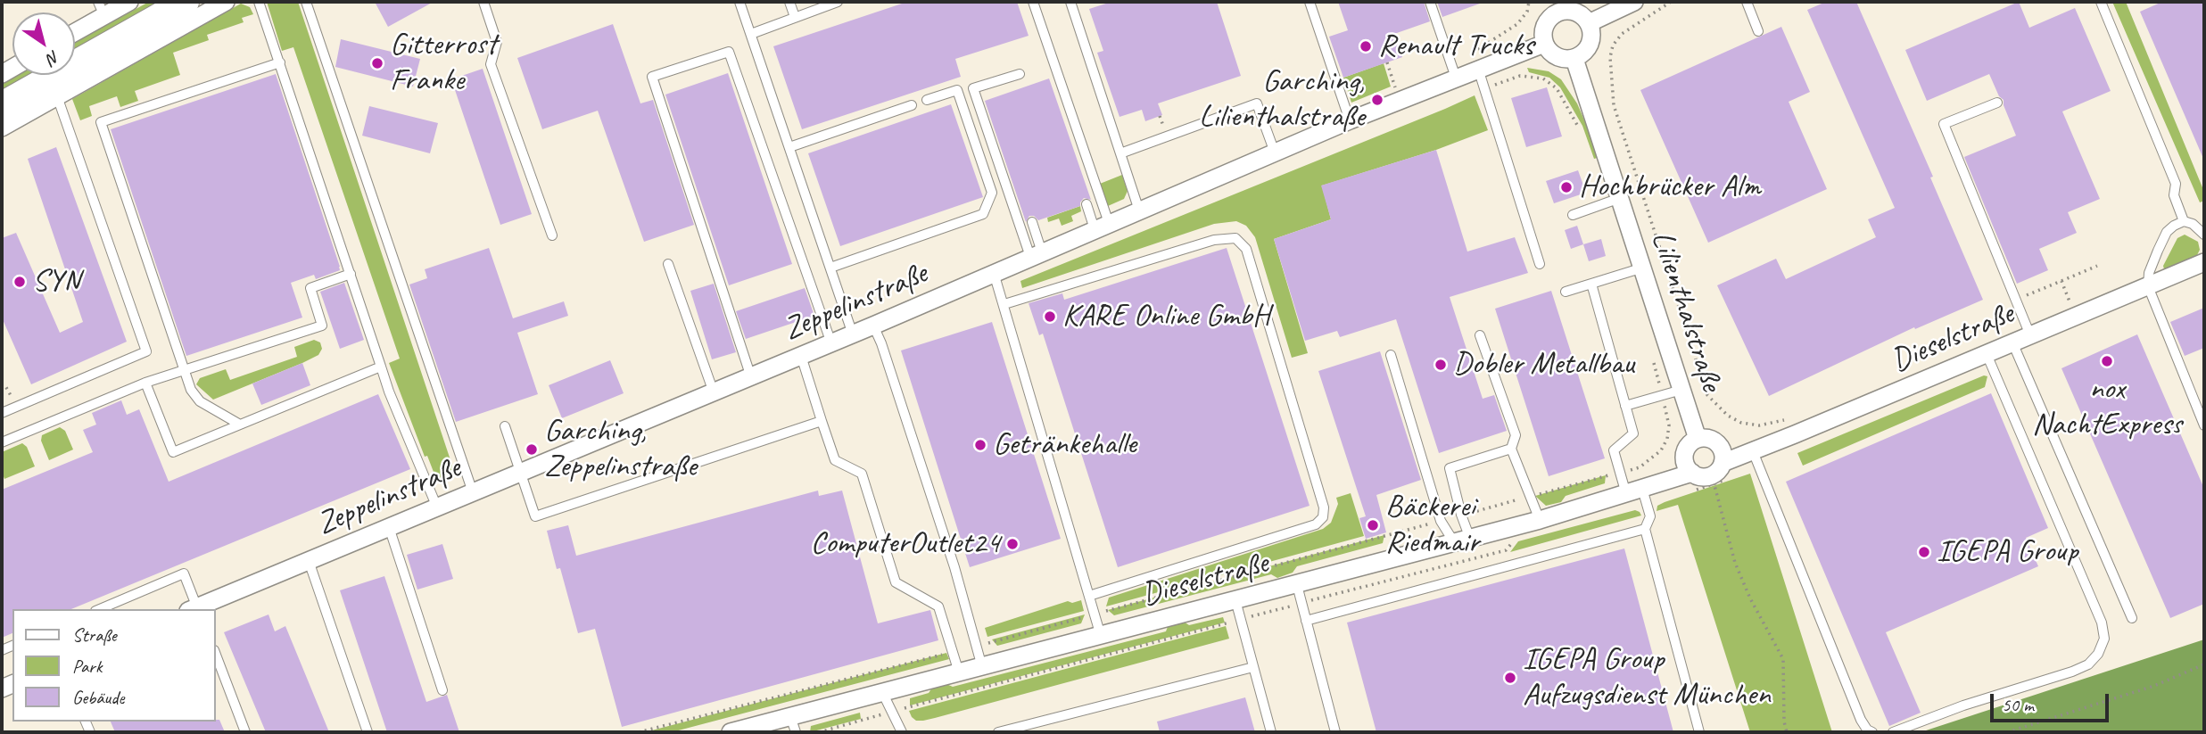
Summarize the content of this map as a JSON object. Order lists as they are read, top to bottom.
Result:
{
  "streets": {
    "street": ["Zeppelinstraße", "Lilienthalstraße", "Dieselstraße"]
  },
  "crossings": [
    ["Zeppelinstraße", "Lilienthalstraße"],
    ["Lilienthalstraße", "Dieselstraße"]
  ],
  "places": [
    "Renault Trucks",
    "Gitterrost Franke",
    "Garching, Lilienthalstraße",
    "Hochbrücker Alm",
    "SYN",
    "KARE Online GmbH",
    "nox NachtExpress",
    "Dobler Metallbau",
    "Getränkehalle",
    "Garching, Zeppelinstraße",
    "Bäckerei Riedmair",
    "ComputerOutlet24",
    "IGEPA Group",
    "IGEPA Group Aufzugsdienst München"
  ],
  "legend": ["Straße", "Park", "Gebäude"],
  "scale_bar": "50 m",
  "north": "bottom right"
}
